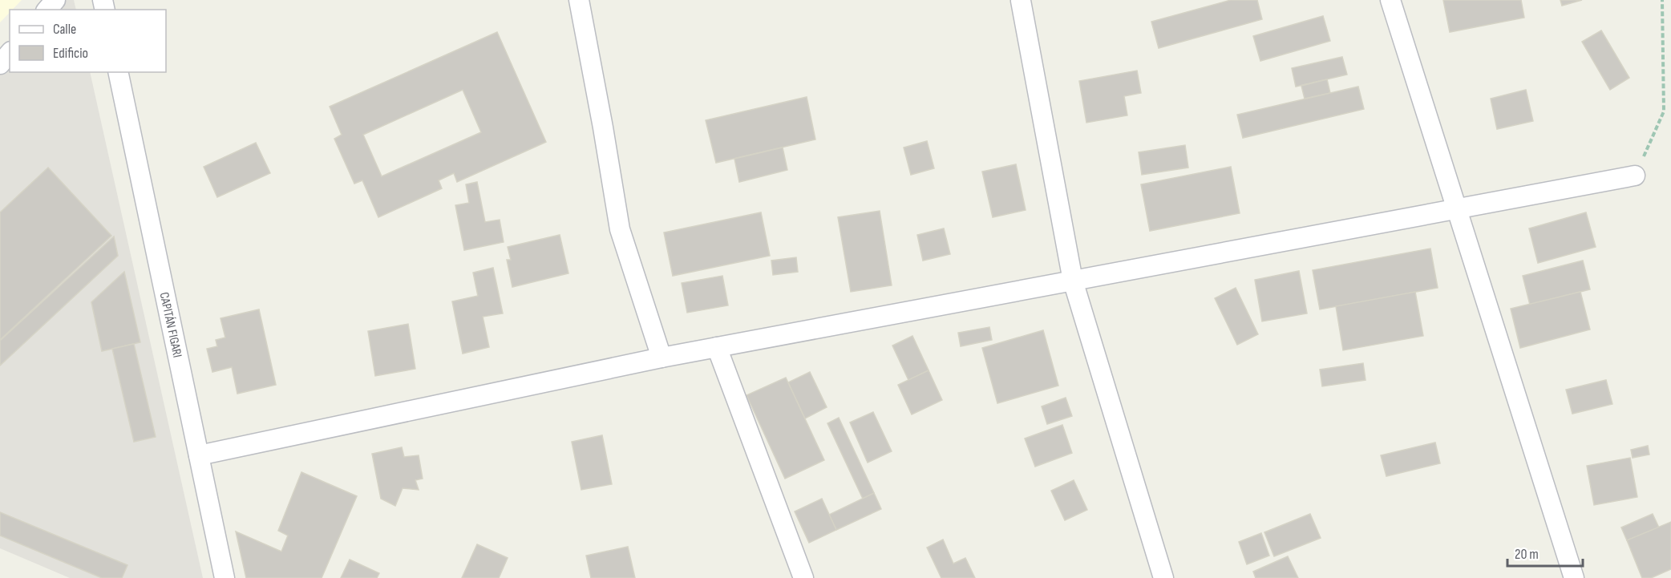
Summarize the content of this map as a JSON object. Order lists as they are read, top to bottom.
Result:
{
  "streets": {
    "street": ["CAPITÁN FIGARI"]
  },
  "legend": ["Calle", "Edificio"],
  "scale_bar": "20 m"
}
